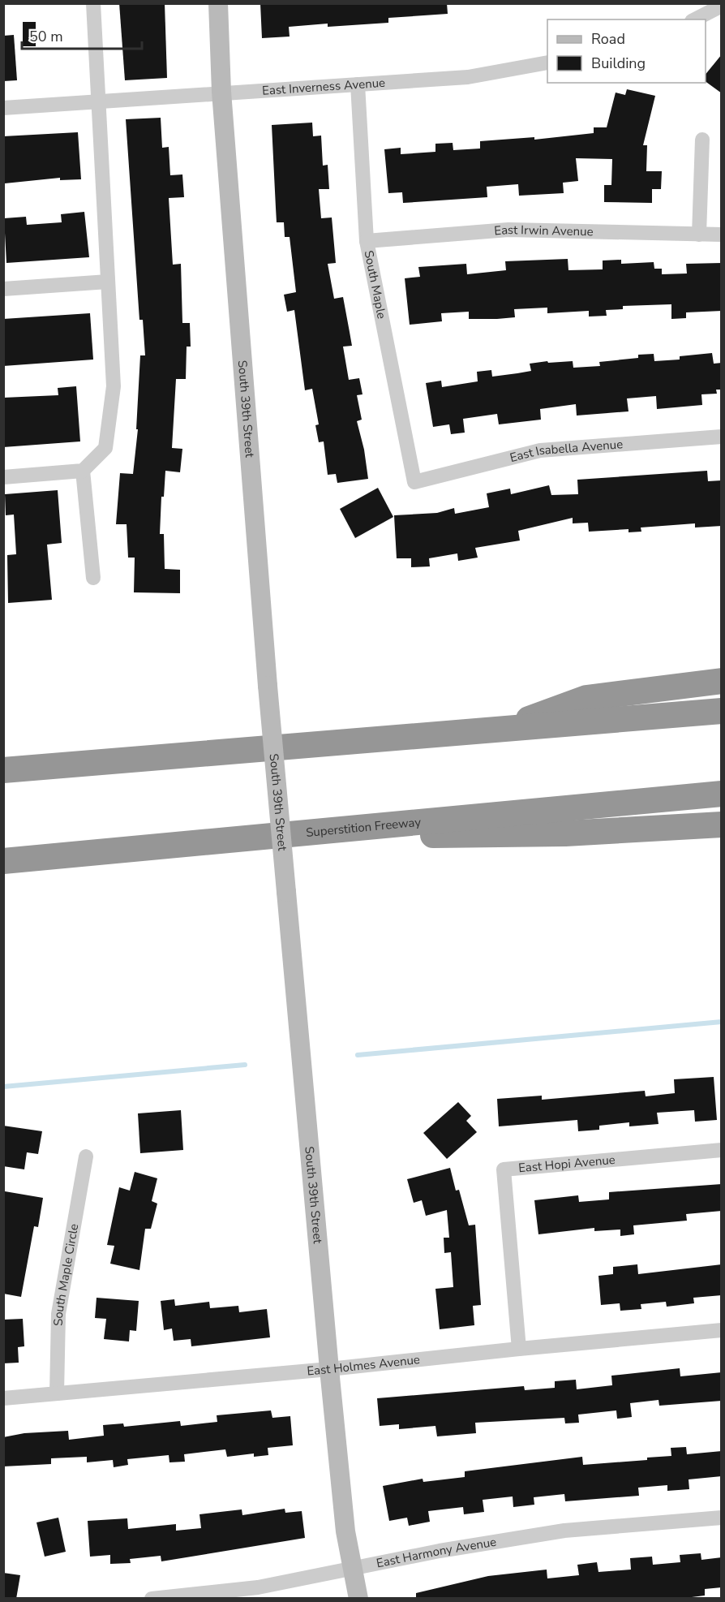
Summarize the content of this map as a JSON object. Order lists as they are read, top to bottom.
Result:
{
  "streets": {
    "highway": ["Superstition Freeway"],
    "street": [
      "East Inverness Avenue",
      "East Irwin Avenue",
      "South Maple",
      "South 39th Street",
      "East Isabella Avenue",
      "East Hopi Avenue",
      "South Maple Circle",
      "East Holmes Avenue",
      "East Harmony Avenue"
    ]
  },
  "crossings": [
    ["East Inverness Avenue", "South Maple"],
    ["East Inverness Avenue", "South 39th Street"],
    ["East Irwin Avenue", "South Maple"],
    ["South Maple", "East Isabella Avenue"],
    ["South 39th Street", "East Holmes Avenue"],
    ["South 39th Street", "East Harmony Avenue"],
    ["East Hopi Avenue", "East Holmes Avenue"],
    ["South Maple Circle", "East Holmes Avenue"]
  ],
  "legend": ["Road", "Building"],
  "scale_bar": "50 m"
}
